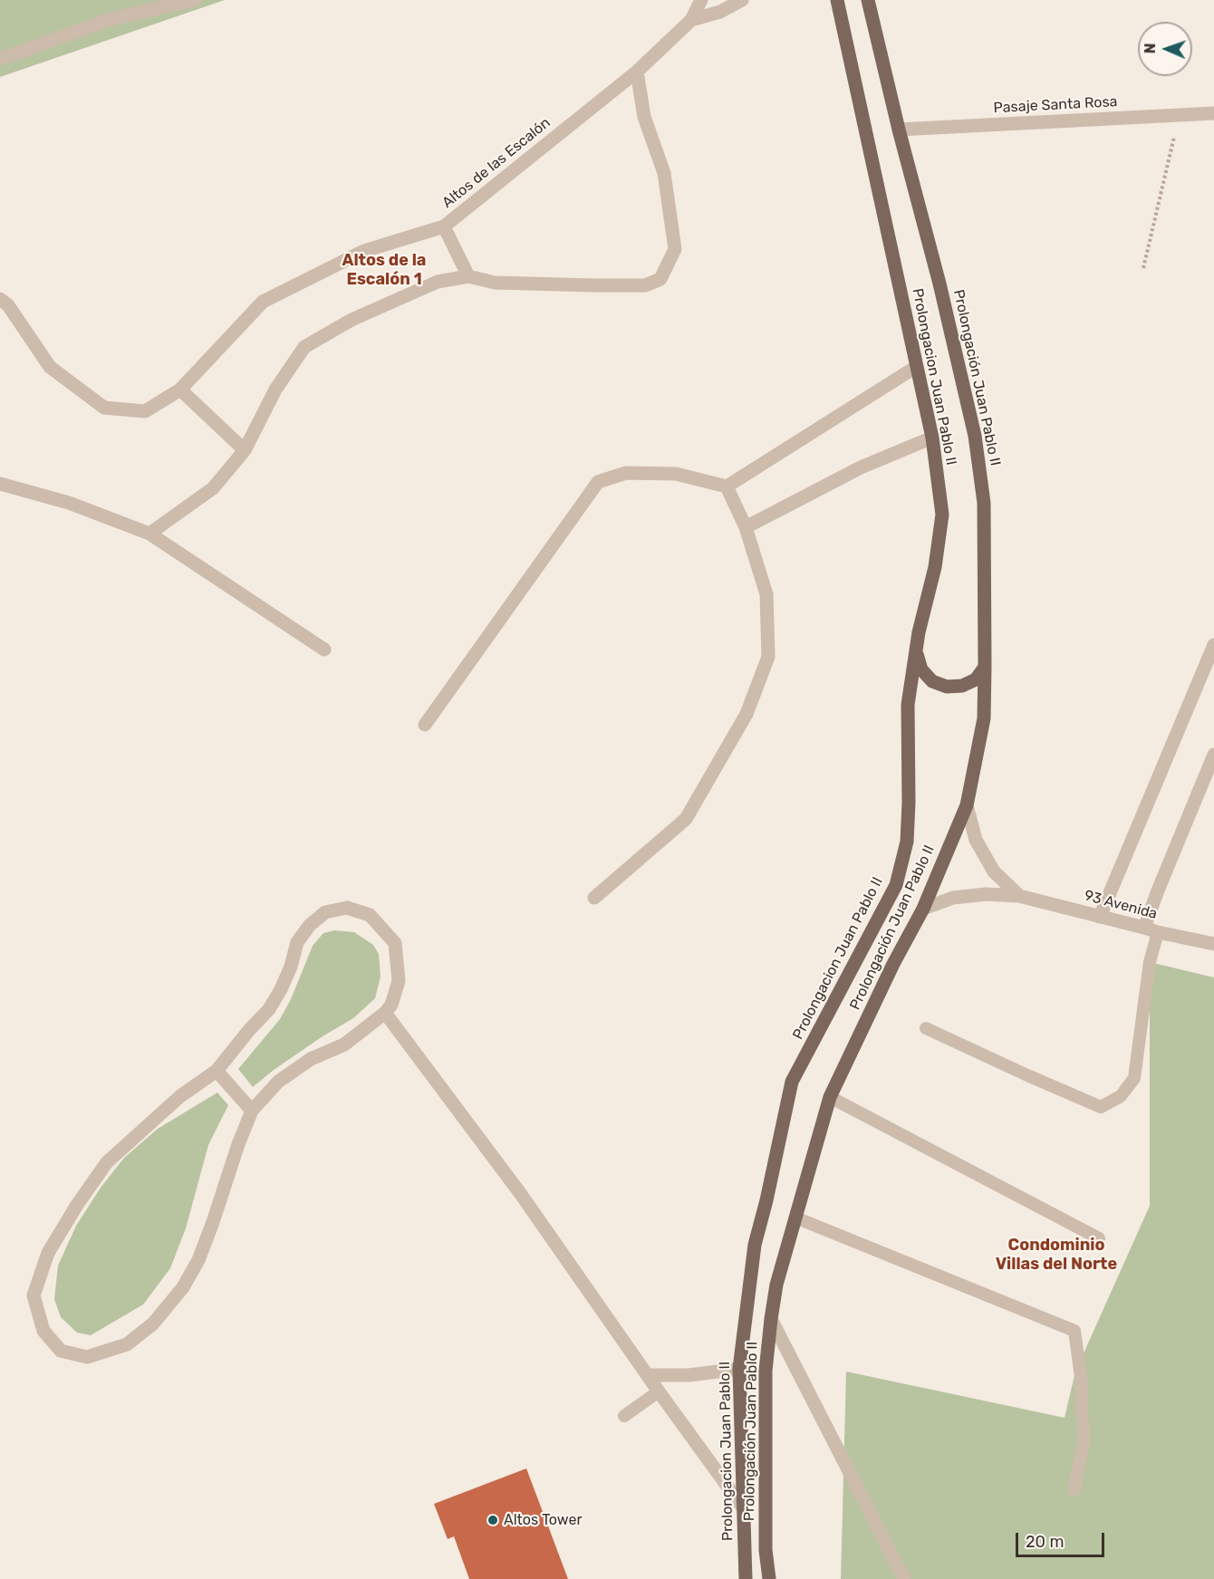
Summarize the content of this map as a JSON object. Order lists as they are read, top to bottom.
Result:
{
  "streets": {
    "main road": ["Prolongacion Juan Pablo II", "Prolongación Juan Pablo II"],
    "street": ["Pasaje Santa Rosa", "Altos de las Escalón", "93 Avenida"]
  },
  "crossings": [
    ["Pasaje Santa Rosa", "Prolongación Juan Pablo II"],
    ["Prolongación Juan Pablo II", "93 Avenida"]
  ],
  "districts": ["Altos de la Escalón 1", "Condominio Villas del Norte"],
  "places": ["Altos Tower"],
  "scale_bar": "20 m",
  "north": "left"
}
